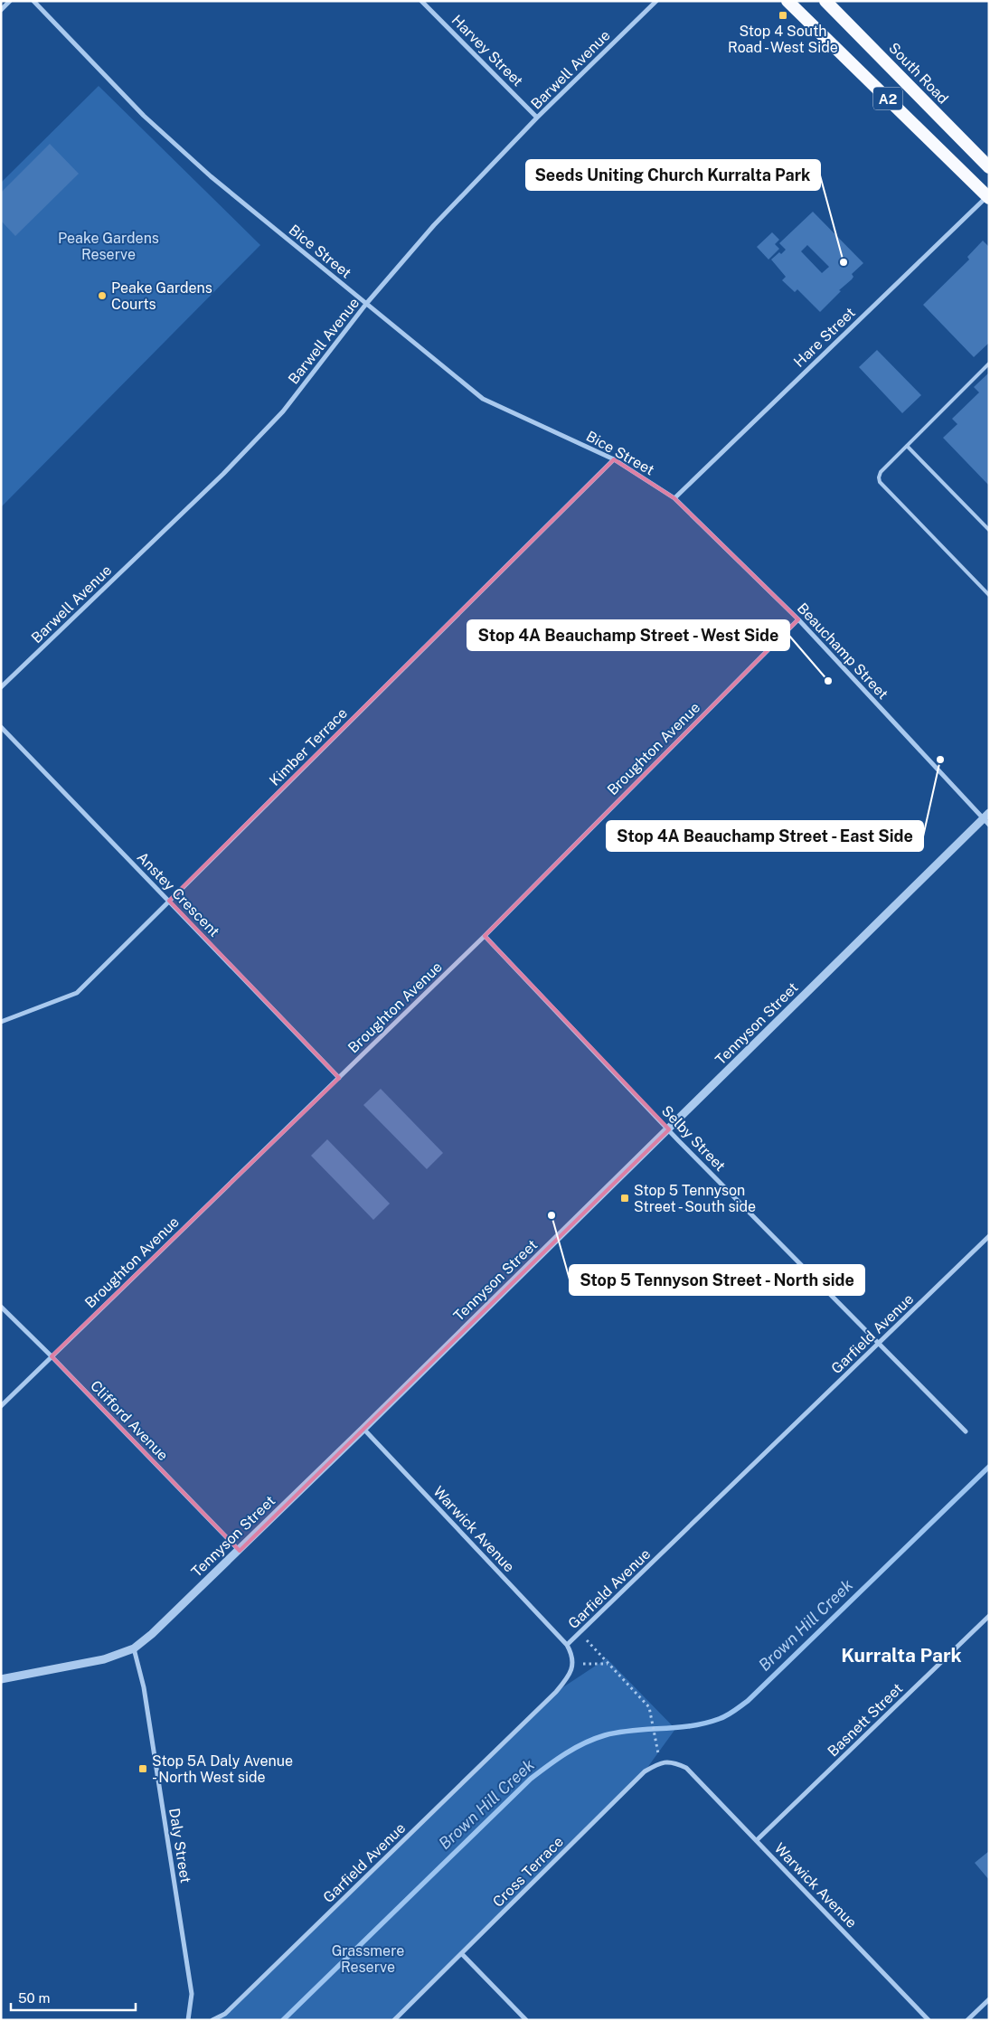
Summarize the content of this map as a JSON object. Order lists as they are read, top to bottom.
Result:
{
  "streets": {
    "highway": ["South Road", "A2"],
    "street": [
      "Harvey Street",
      "Barwell Avenue",
      "Bice Street",
      "Hare Street",
      "Beauchamp Street",
      "Kimber Terrace",
      "Broughton Avenue",
      "Anstey Crescent",
      "Tennyson Street",
      "Selby Street",
      "Garfield Avenue",
      "Clifford Avenue",
      "Warwick Avenue",
      "Basnett Street",
      "Daly Street",
      "Cross Terrace"
    ]
  },
  "crossings": [
    ["Harvey Street", "Barwell Avenue"],
    ["Barwell Avenue", "Bice Street"],
    ["A2", "Hare Street"],
    ["Bice Street", "Hare Street"],
    ["Bice Street", "Beauchamp Street"],
    ["Bice Street", "Kimber Terrace"],
    ["Hare Street", "Beauchamp Street"],
    ["Beauchamp Street", "Broughton Avenue"],
    ["Beauchamp Street", "Tennyson Street"],
    ["Kimber Terrace", "Anstey Crescent"],
    ["Broughton Avenue", "Anstey Crescent"],
    ["Broughton Avenue", "Selby Street"],
    ["Broughton Avenue", "Clifford Avenue"],
    ["Tennyson Street", "Selby Street"],
    ["Tennyson Street", "Clifford Avenue"],
    ["Tennyson Street", "Warwick Avenue"],
    ["Tennyson Street", "Daly Street"],
    ["Selby Street", "Garfield Avenue"],
    ["Garfield Avenue", "Warwick Avenue"],
    ["Warwick Avenue", "Basnett Street"],
    ["Warwick Avenue", "Cross Terrace"]
  ],
  "districts": ["Kurralta Park"],
  "water": ["Brown Hill Creek"],
  "parks": ["Peake Gardens Reserve", "Grassmere Reserve"],
  "places": {
    "transit": ["Stop 4 South Road - West Side", "Stop 5 Tennyson Street - South side", "Stop 5A Daly Avenue - North West side"],
    "other": [
      "Seeds Uniting Church Kurralta Park",
      "Peake Gardens Courts",
      "Stop 4A Beauchamp Street - West Side",
      "Stop 4A Beauchamp Street - East Side",
      "Stop 5 Tennyson Street - North side"
    ]
  },
  "scale_bar": "50 m"
}
